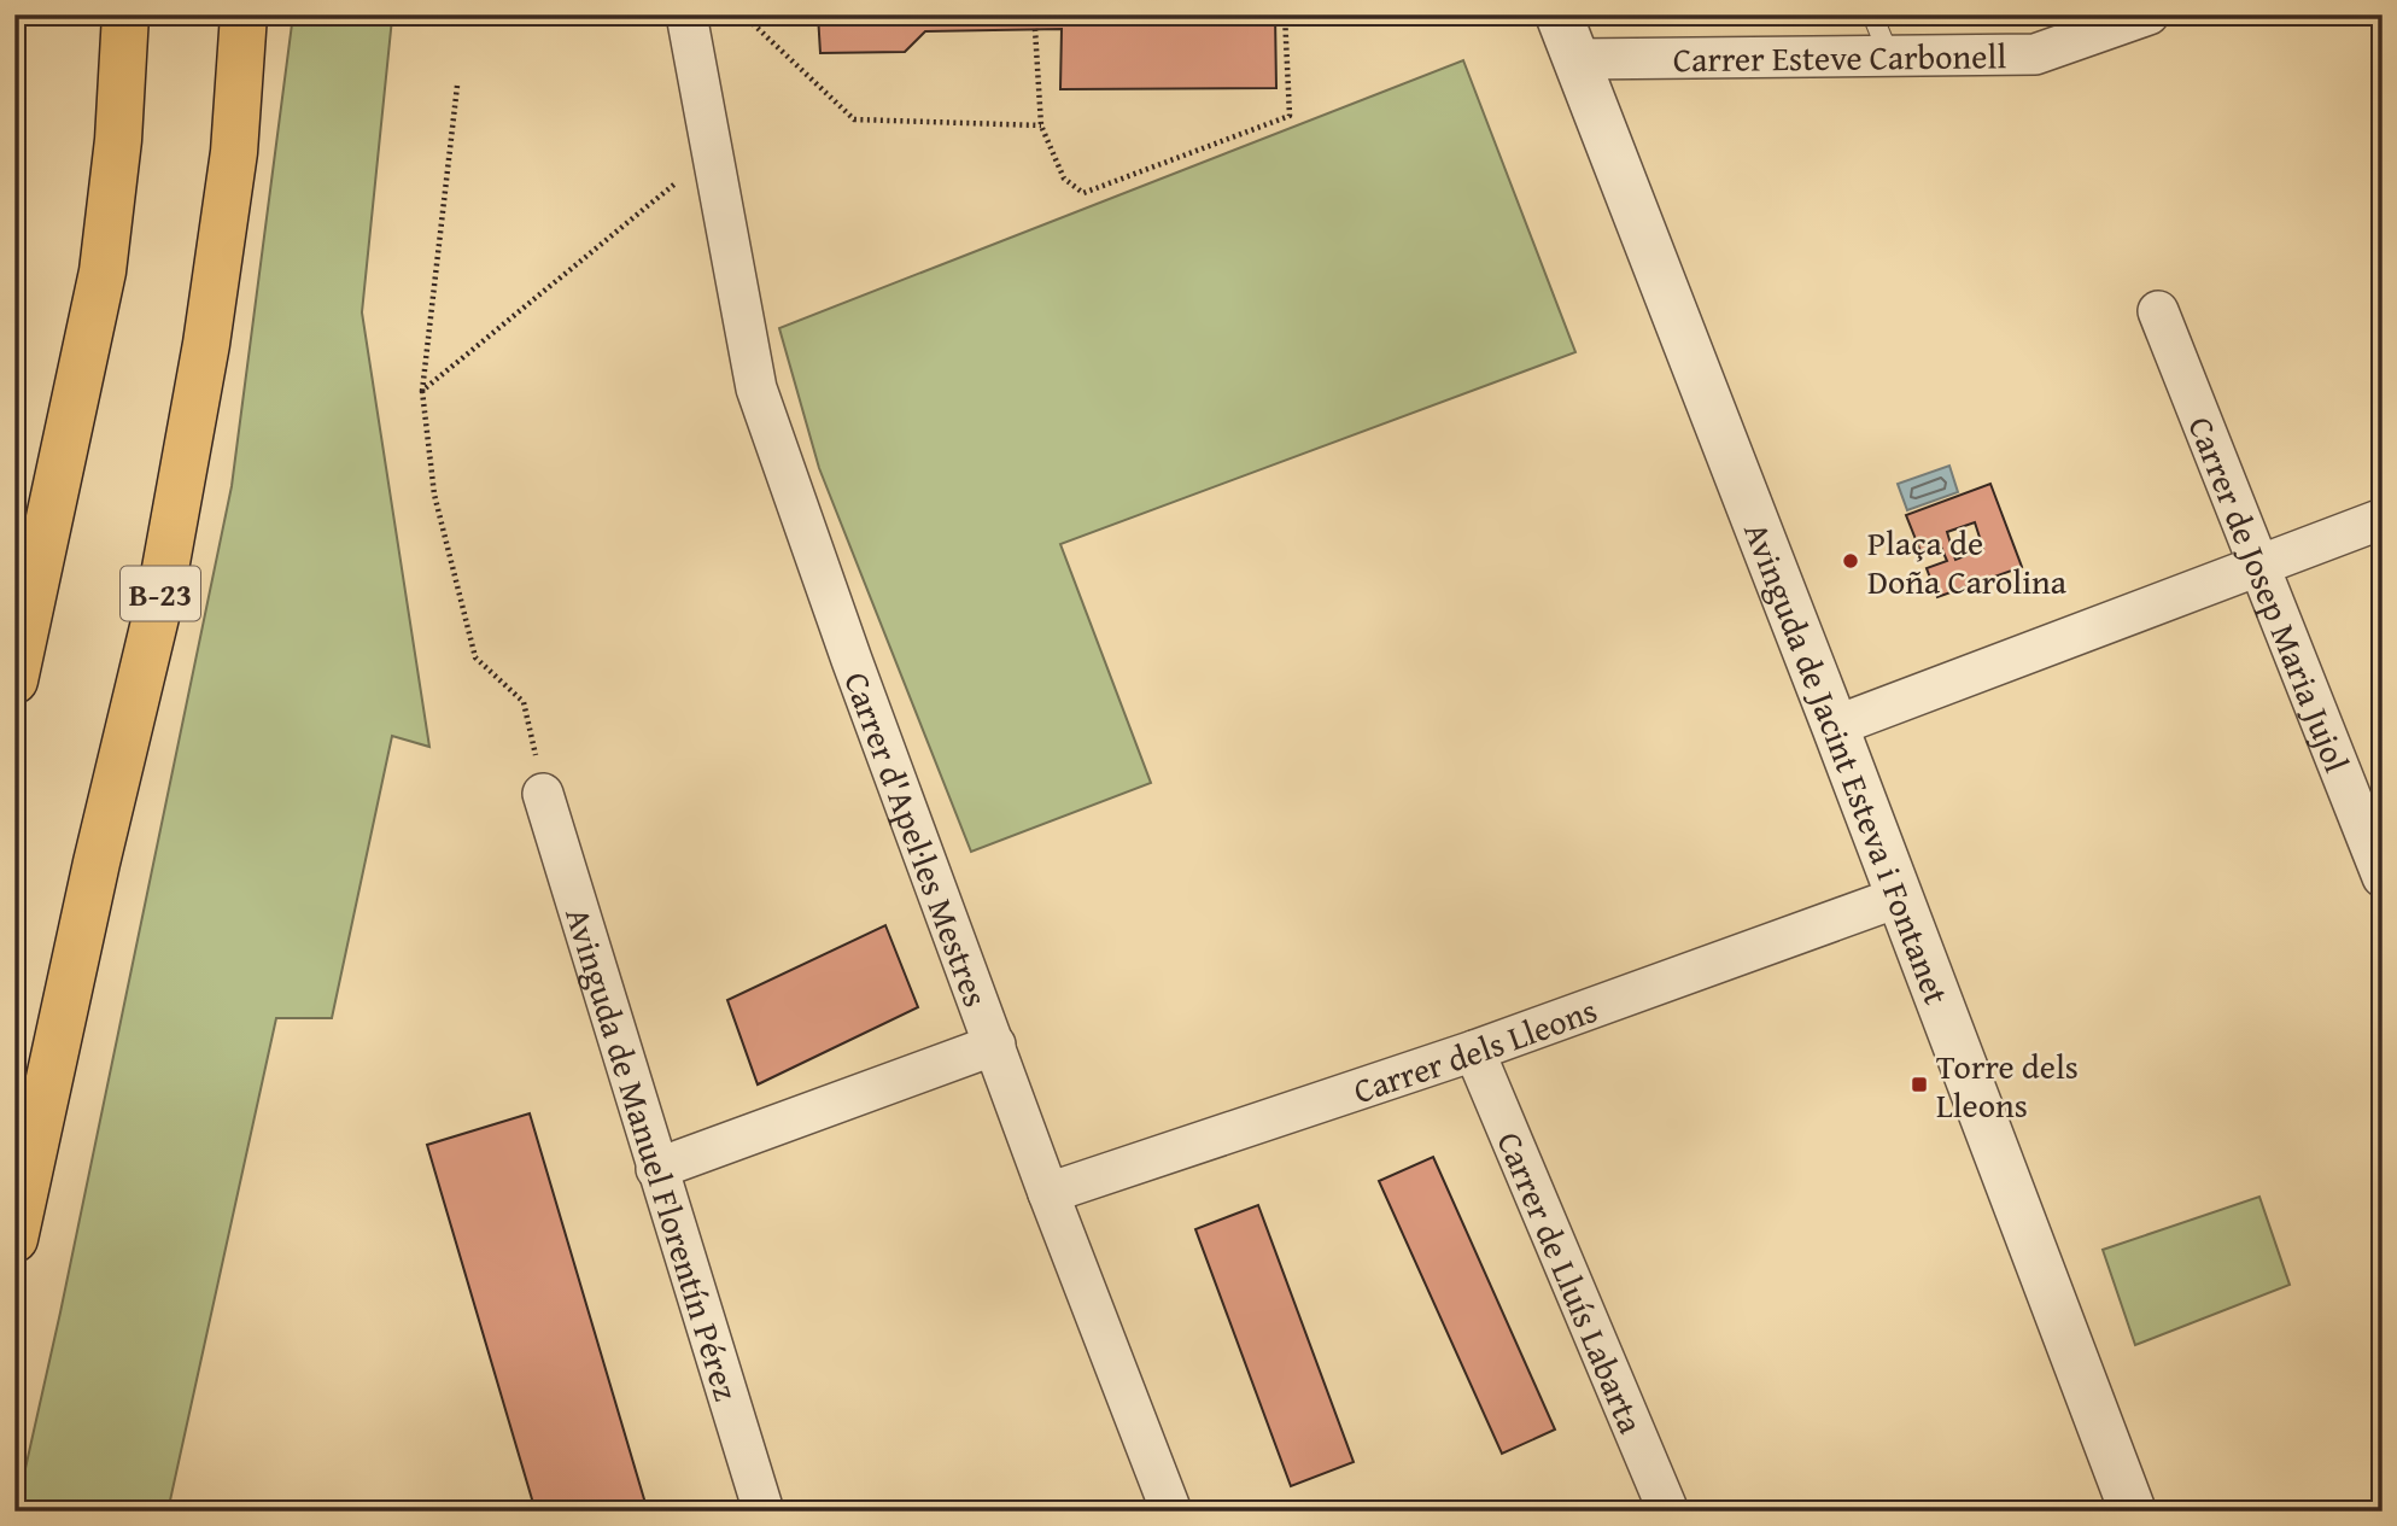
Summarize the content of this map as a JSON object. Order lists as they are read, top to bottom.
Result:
{
  "streets": {
    "highway": ["B-23"],
    "street": [
      "Carrer Esteve Carbonell",
      "Carrer de Josep Maria Jujol",
      "Avinguda de Jacint Esteva i Fontanet",
      "Carrer d'Apel·les Mestres",
      "Carrer dels Lleons",
      "Avinguda de Manuel Florentín Pérez",
      "Carrer de Lluís Labarta"
    ]
  },
  "crossings": [
    ["Carrer Esteve Carbonell", "Avinguda de Jacint Esteva i Fontanet"],
    ["Avinguda de Jacint Esteva i Fontanet", "Carrer dels Lleons"],
    ["Carrer d'Apel·les Mestres", "Carrer dels Lleons"],
    ["Carrer dels Lleons", "Carrer de Lluís Labarta"]
  ],
  "places": {
    "other": ["Plaça de Doña Carolina"],
    "transit": ["Torre dels Lleons"]
  }
}
